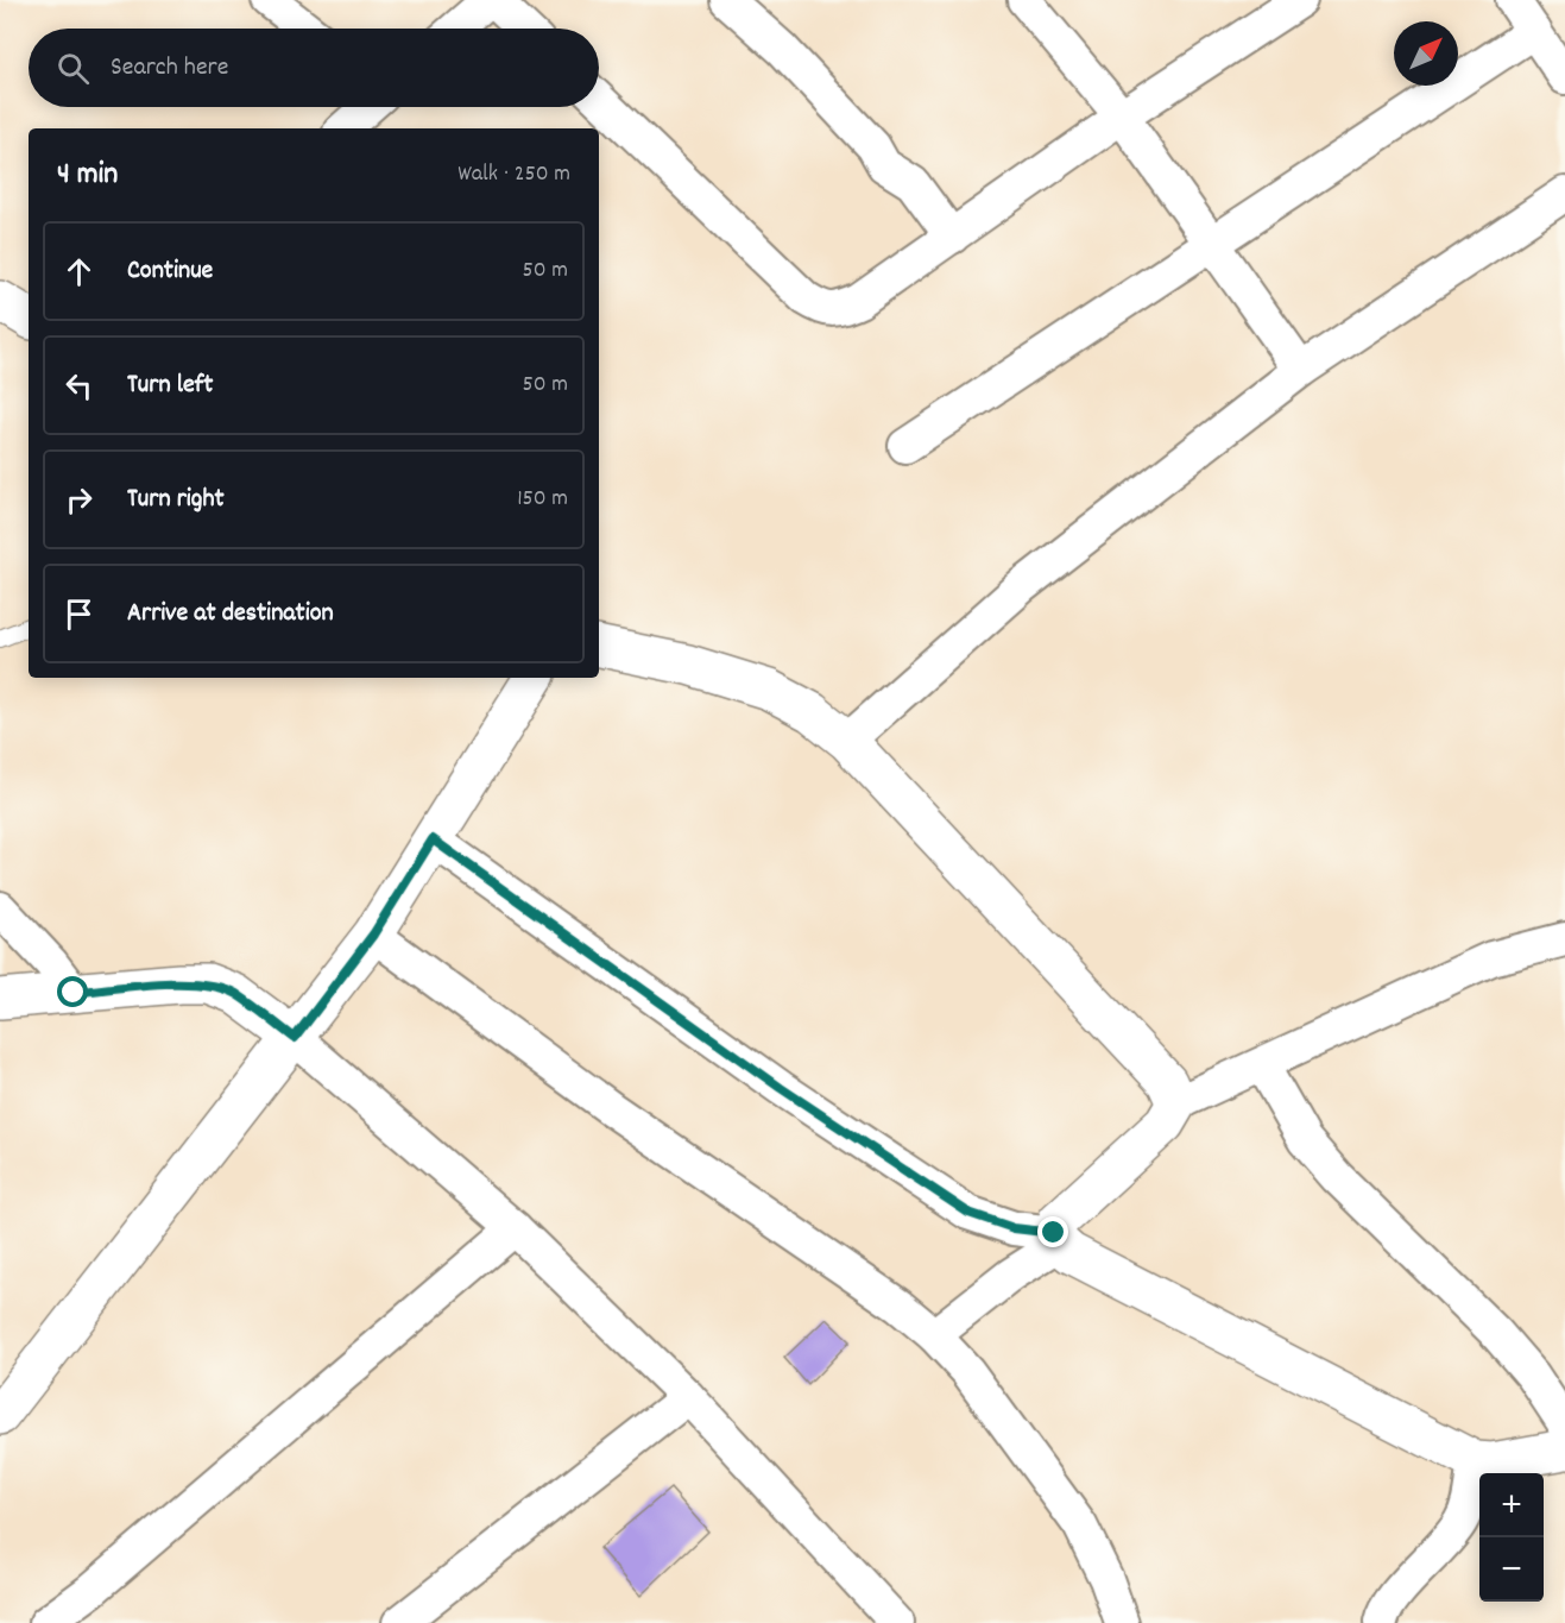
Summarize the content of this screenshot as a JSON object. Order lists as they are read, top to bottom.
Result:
{
  "north": "top right",
  "page": {
    "search": "Search here",
    "heading": ["4 min", "Walk · 250 m"],
    "list": [
      ["Continue", "50 m"],
      ["Turn left", "50 m"],
      ["Turn right", "150 m"],
      "Arrive at destination"
    ],
    "map_buttons": ["+", "−"]
  }
}
